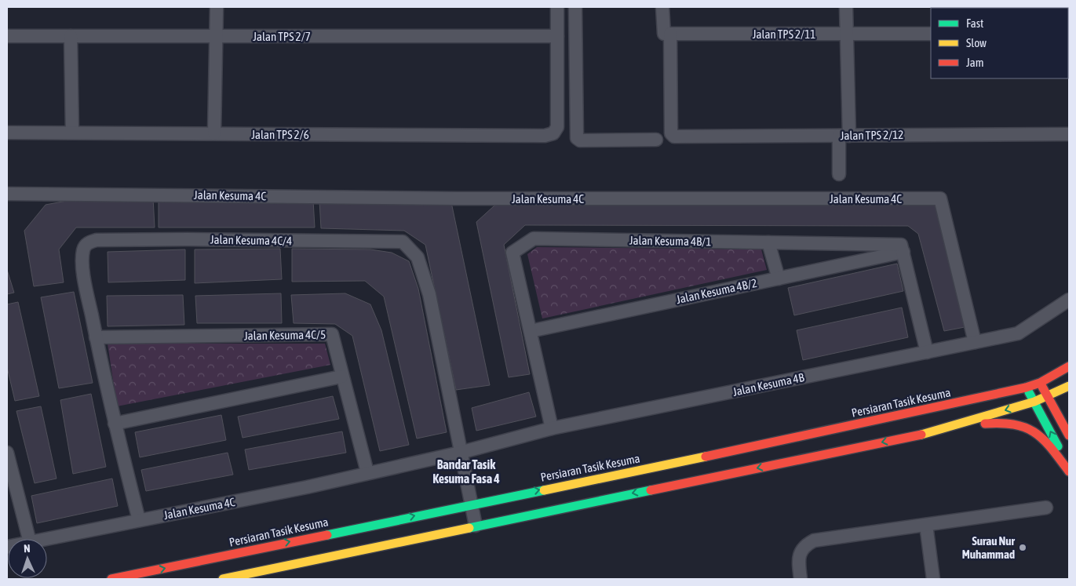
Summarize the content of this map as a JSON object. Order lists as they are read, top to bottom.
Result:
{
  "streets": {
    "street": [
      "Jalan TPS 2/11",
      "Jalan TPS 2/7",
      "Jalan TPS 2/6",
      "Jalan TPS 2/12",
      "Jalan Kesuma 4C",
      "Jalan Kesuma 4C/4",
      "Jalan Kesuma 4B/1",
      "Jalan Kesuma 4B/2",
      "Jalan Kesuma 4C/5",
      "Jalan Kesuma 4B",
      "Persiaran Tasik Kesuma"
    ]
  },
  "crossings": [
    ["Jalan TPS 2/11", "Jalan TPS 2/12"],
    ["Jalan TPS 2/7", "Jalan TPS 2/6"],
    ["Jalan Kesuma 4C", "Jalan Kesuma 4C/4"],
    ["Jalan Kesuma 4C", "Jalan Kesuma 4C/5"],
    ["Jalan Kesuma 4C", "Jalan Kesuma 4B"],
    ["Jalan Kesuma 4C/4", "Jalan Kesuma 4C/5"],
    ["Jalan Kesuma 4C/4", "Jalan Kesuma 4B"],
    ["Jalan Kesuma 4C/4", "Persiaran Tasik Kesuma"],
    ["Jalan Kesuma 4B/1", "Jalan Kesuma 4B/2"],
    ["Jalan Kesuma 4B/1", "Jalan Kesuma 4B"]
  ],
  "districts": ["Bandar Tasik Kesuma Fasa 4"],
  "places": ["Surau Nur Muhammad"],
  "legend": ["Fast", "Slow", "Jam"],
  "north": "top"
}
